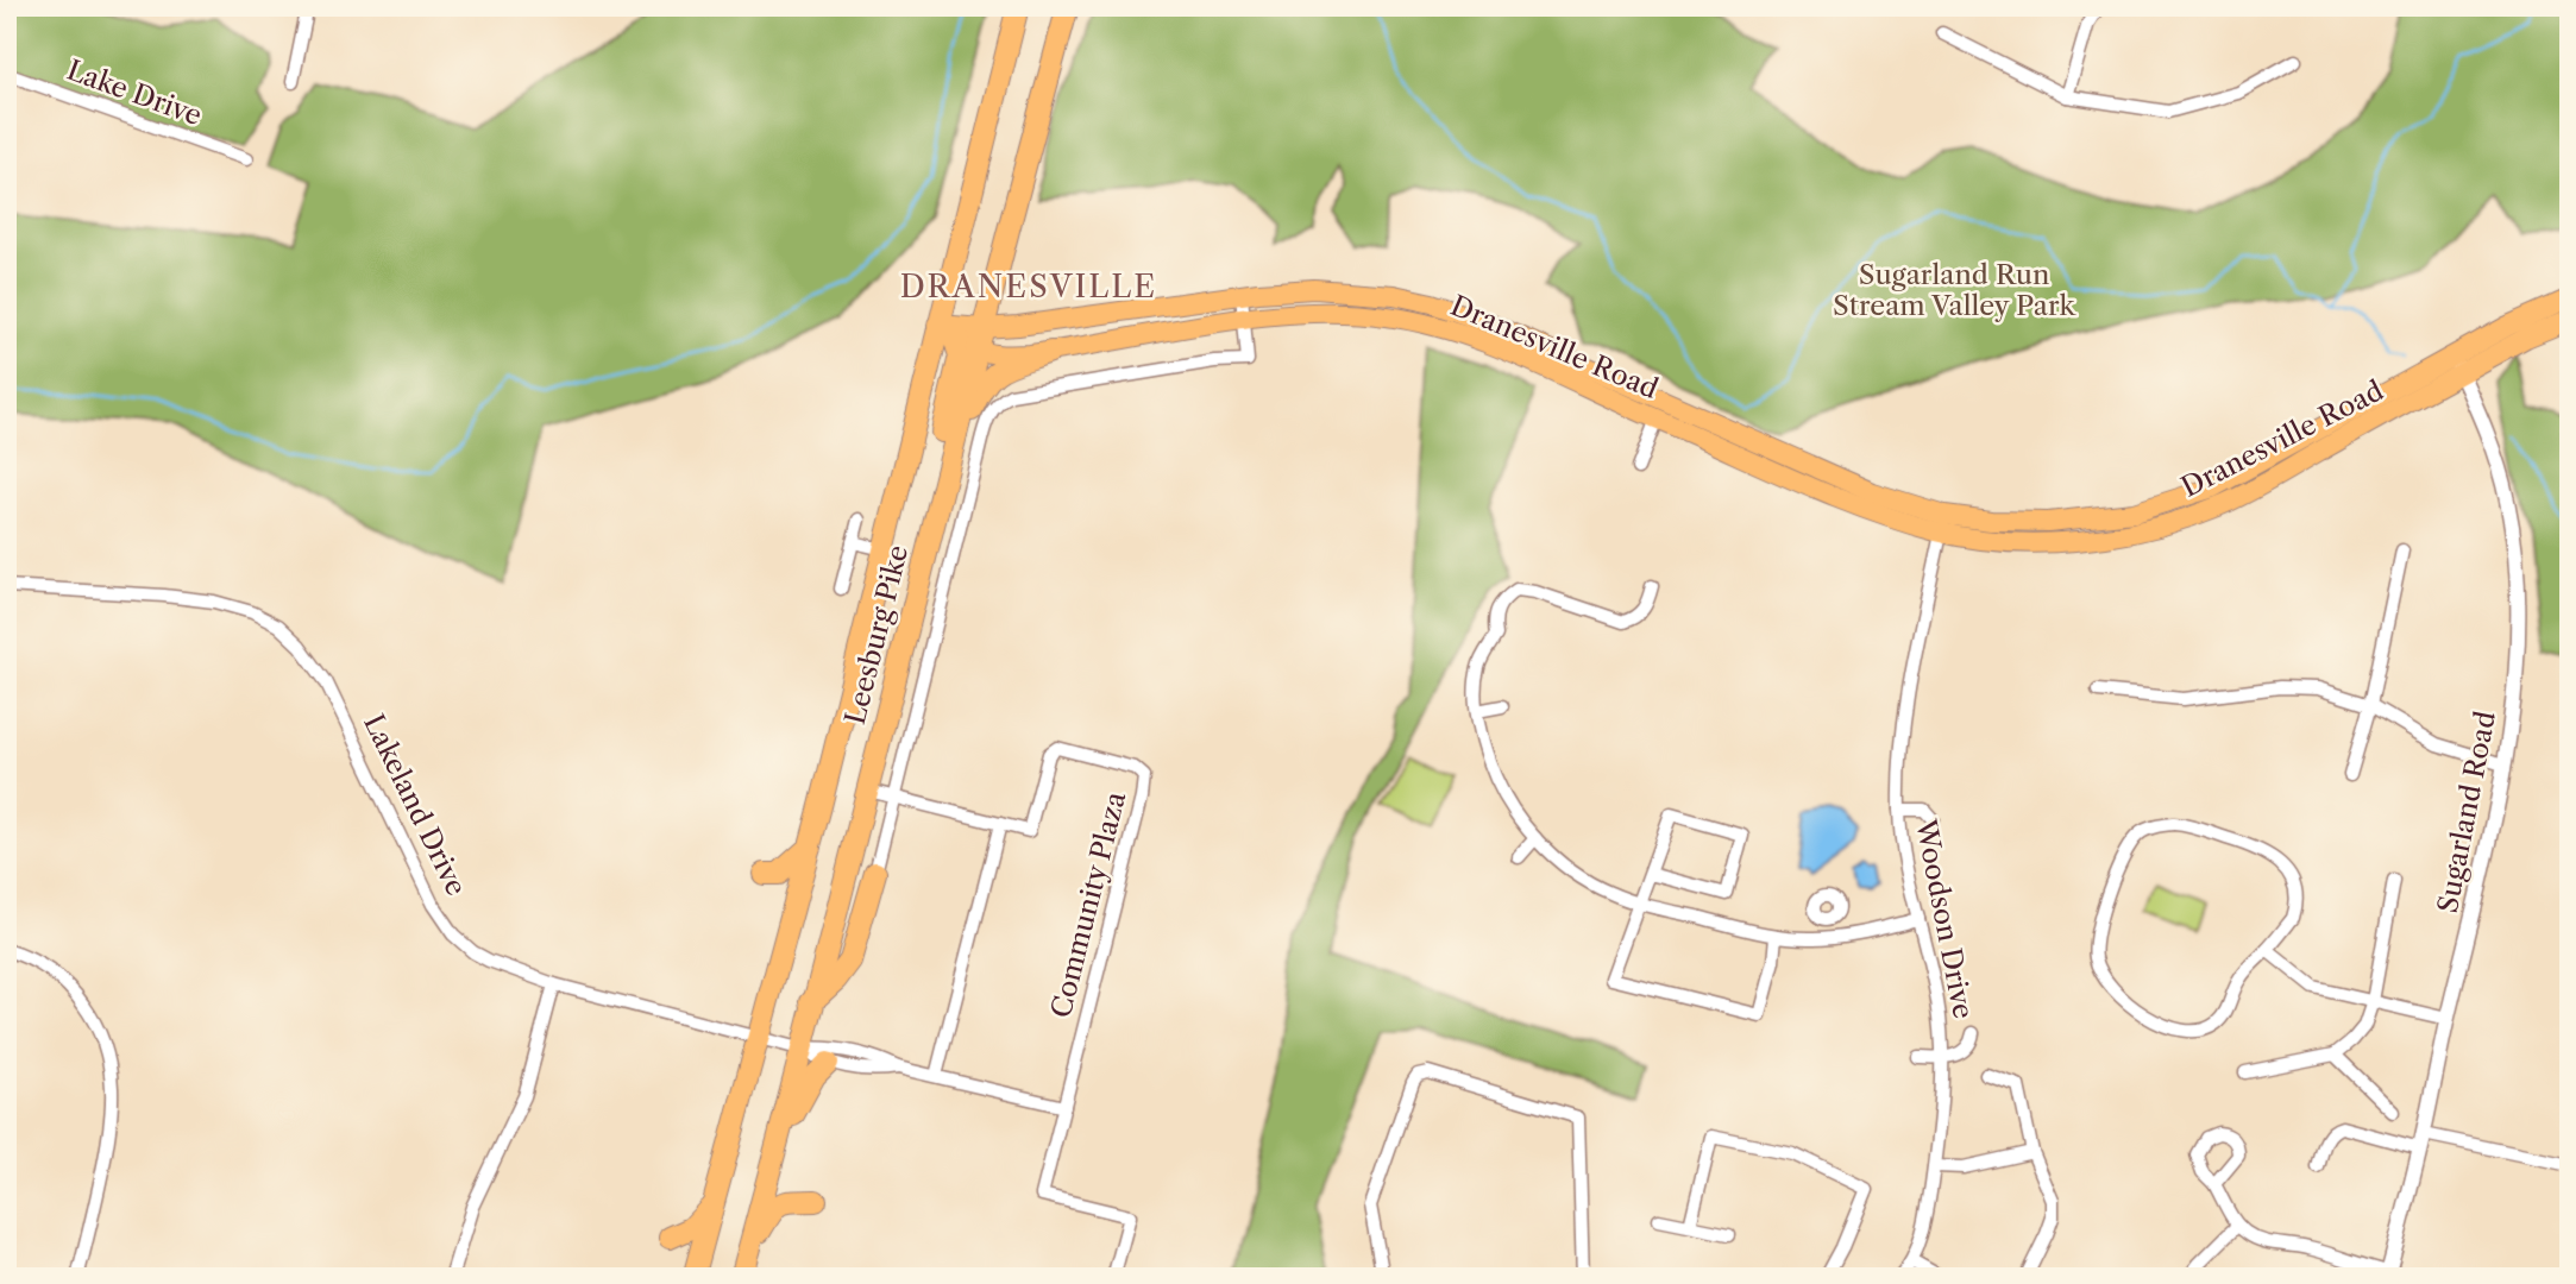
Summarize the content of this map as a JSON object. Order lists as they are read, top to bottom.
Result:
{
  "streets": {
    "highway": ["Leesburg Pike"],
    "main road": ["Dranesville Road"],
    "street": [
      "Lake Drive",
      "Lakeland Drive",
      "Sugarland Road",
      "Community Plaza",
      "Woodson Drive"
    ]
  },
  "crossings": [
    ["Dranesville Road", "Leesburg Pike"],
    ["Dranesville Road", "Sugarland Road"],
    ["Dranesville Road", "Woodson Drive"],
    ["Leesburg Pike", "Lakeland Drive"],
    ["Leesburg Pike", "Community Plaza"]
  ],
  "districts": ["DRANESVILLE"],
  "parks": ["Sugarland Run Stream Valley Park"]
}
